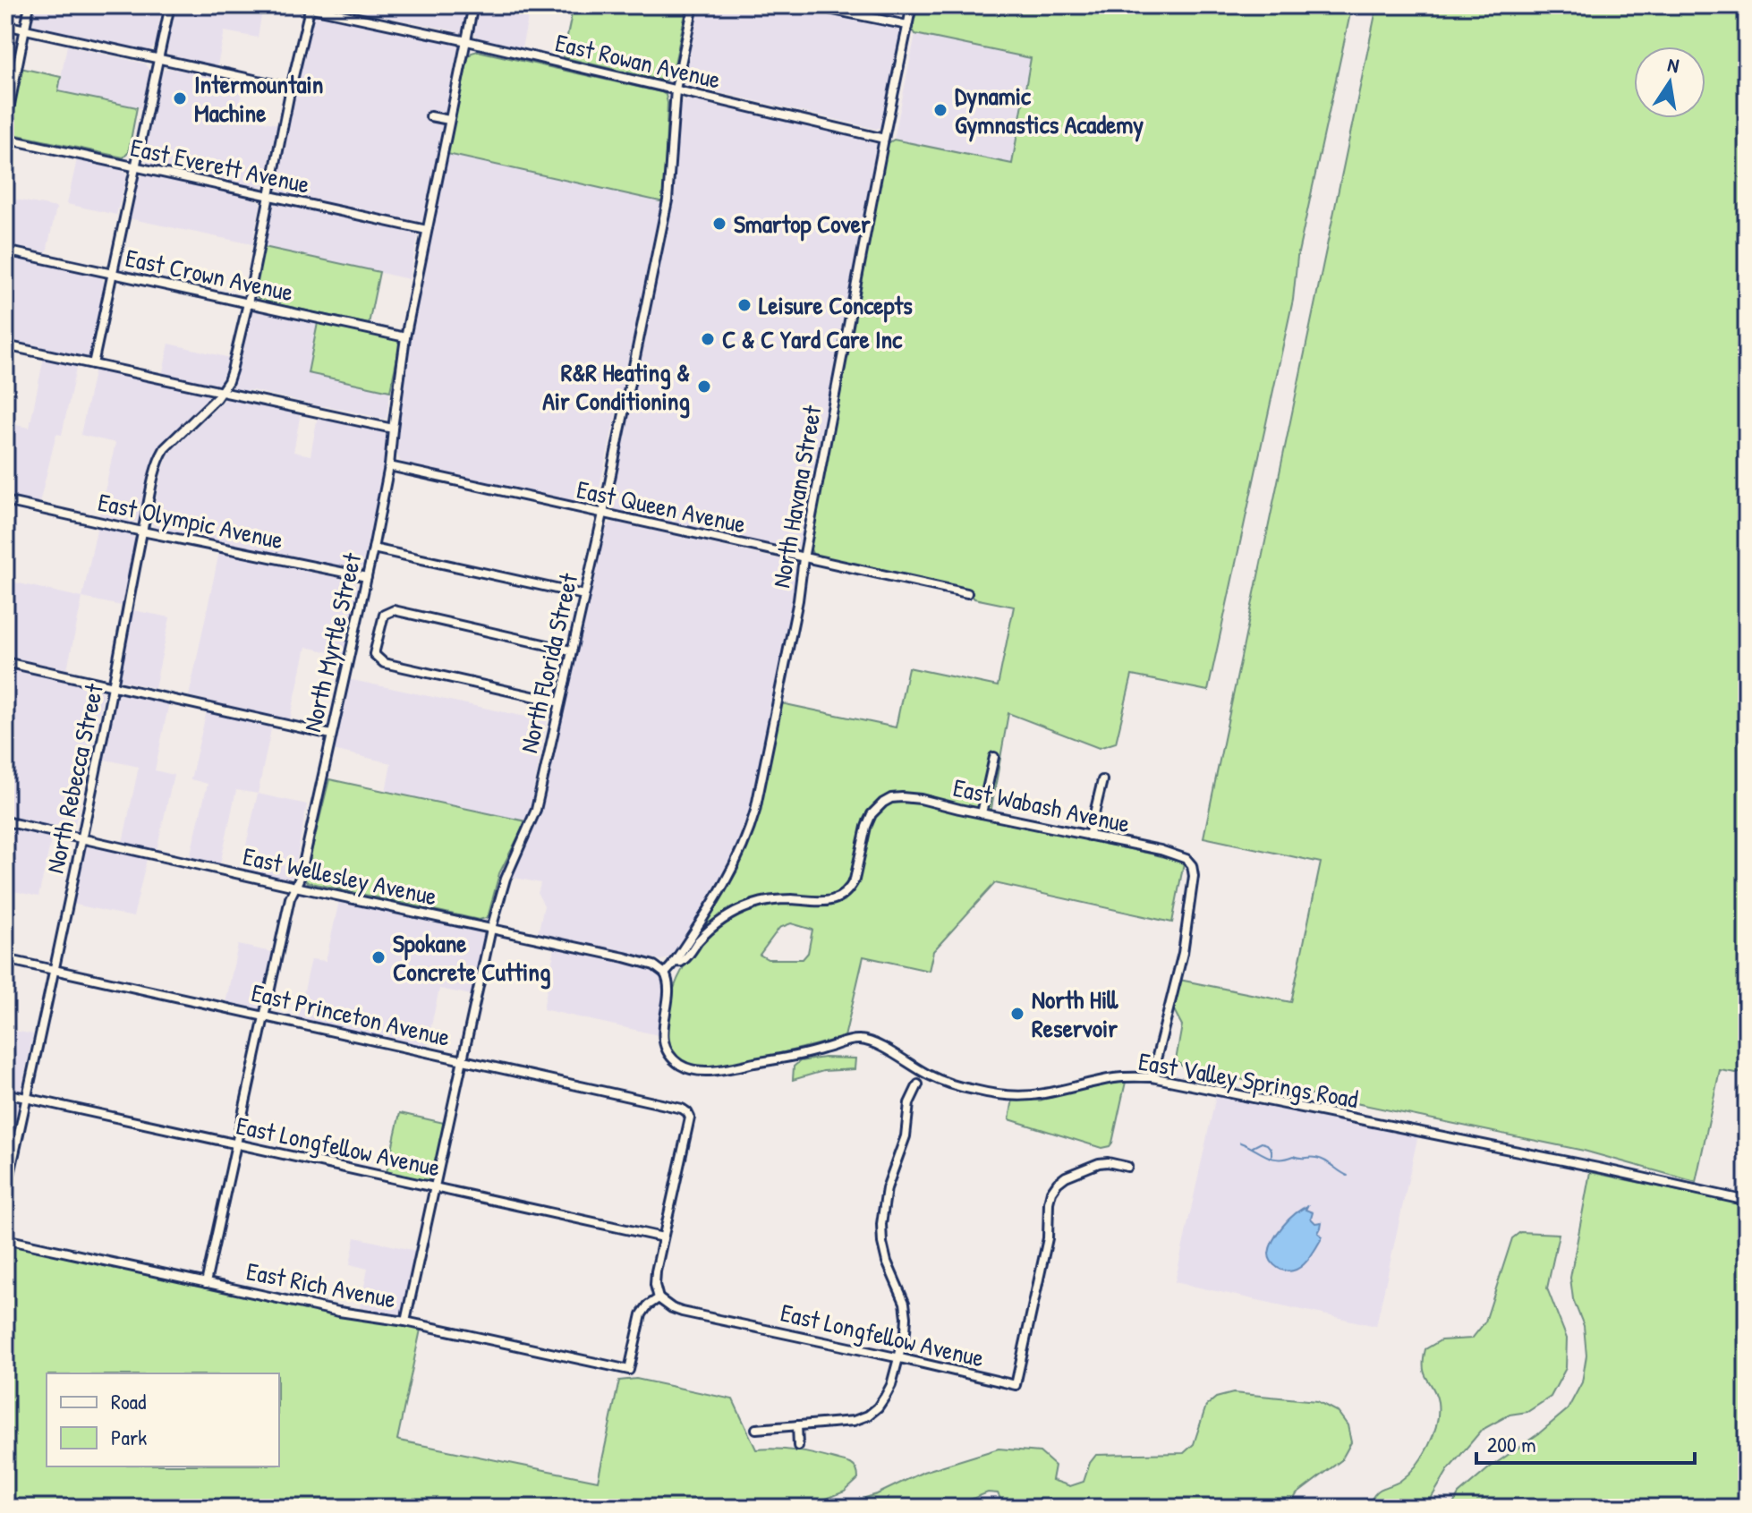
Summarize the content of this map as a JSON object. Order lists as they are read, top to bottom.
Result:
{
  "streets": {
    "street": [
      "East Rowan Avenue",
      "East Everett Avenue",
      "East Crown Avenue",
      "North Havana Street",
      "East Queen Avenue",
      "East Olympic Avenue",
      "North Myrtle Street",
      "North Florida Street",
      "North Rebecca Street",
      "East Wabash Avenue",
      "East Wellesley Avenue",
      "East Princeton Avenue",
      "East Valley Springs Road",
      "East Longfellow Avenue",
      "East Rich Avenue"
    ]
  },
  "crossings": [
    ["East Rowan Avenue", "North Havana Street"],
    ["East Rowan Avenue", "North Myrtle Street"],
    ["East Rowan Avenue", "North Florida Street"],
    ["East Everett Avenue", "North Myrtle Street"],
    ["East Crown Avenue", "North Myrtle Street"],
    ["North Havana Street", "East Queen Avenue"],
    ["North Havana Street", "East Wabash Avenue"],
    ["North Havana Street", "East Wellesley Avenue"],
    ["North Havana Street", "East Valley Springs Road"],
    ["East Queen Avenue", "North Myrtle Street"],
    ["East Queen Avenue", "North Florida Street"],
    ["East Olympic Avenue", "North Myrtle Street"],
    ["East Olympic Avenue", "North Rebecca Street"],
    ["North Myrtle Street", "East Wellesley Avenue"],
    ["North Myrtle Street", "East Princeton Avenue"],
    ["North Myrtle Street", "East Longfellow Avenue"],
    ["North Myrtle Street", "East Rich Avenue"],
    ["North Florida Street", "East Wellesley Avenue"],
    ["North Florida Street", "East Princeton Avenue"],
    ["North Florida Street", "East Longfellow Avenue"],
    ["North Florida Street", "East Rich Avenue"],
    ["North Rebecca Street", "East Wellesley Avenue"],
    ["North Rebecca Street", "East Princeton Avenue"],
    ["North Rebecca Street", "East Longfellow Avenue"],
    ["East Wabash Avenue", "East Valley Springs Road"],
    ["East Wellesley Avenue", "East Valley Springs Road"],
    ["East Princeton Avenue", "East Longfellow Avenue"],
    ["East Longfellow Avenue", "East Rich Avenue"]
  ],
  "places": [
    "Intermountain Machine",
    "Dynamic Gymnastics Academy",
    "Smartop Cover",
    "Leisure Concepts",
    "C & C Yard Care Inc",
    "R&R Heating & Air Conditioning",
    "Spokane Concrete Cutting",
    "North Hill Reservoir"
  ],
  "legend": ["Road", "Park"],
  "scale_bar": "200 m",
  "north": "top"
}
